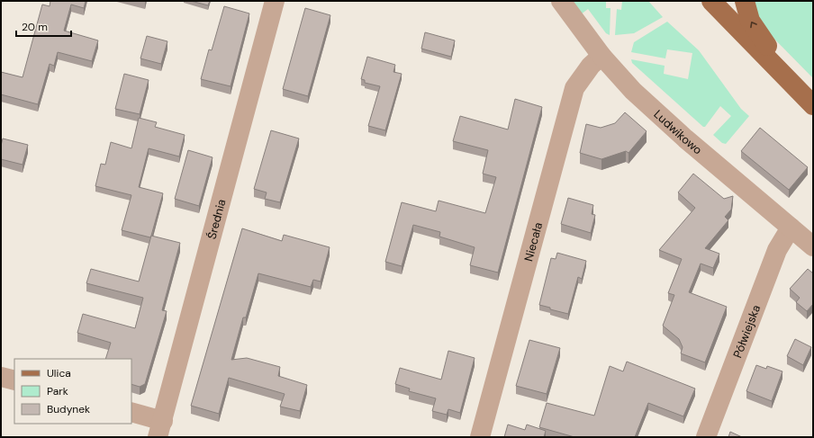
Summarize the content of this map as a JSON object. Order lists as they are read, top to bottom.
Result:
{
  "streets": {
    "street": [
      "Ludwikowo",
      "Średnia",
      "Niecała",
      "Półwiejska"
    ]
  },
  "crossings": [
    ["Ludwikowo", "Niecała"],
    ["Ludwikowo", "Półwiejska"]
  ],
  "legend": ["Ulica", "Park", "Budynek"],
  "scale_bar": "20 m"
}
